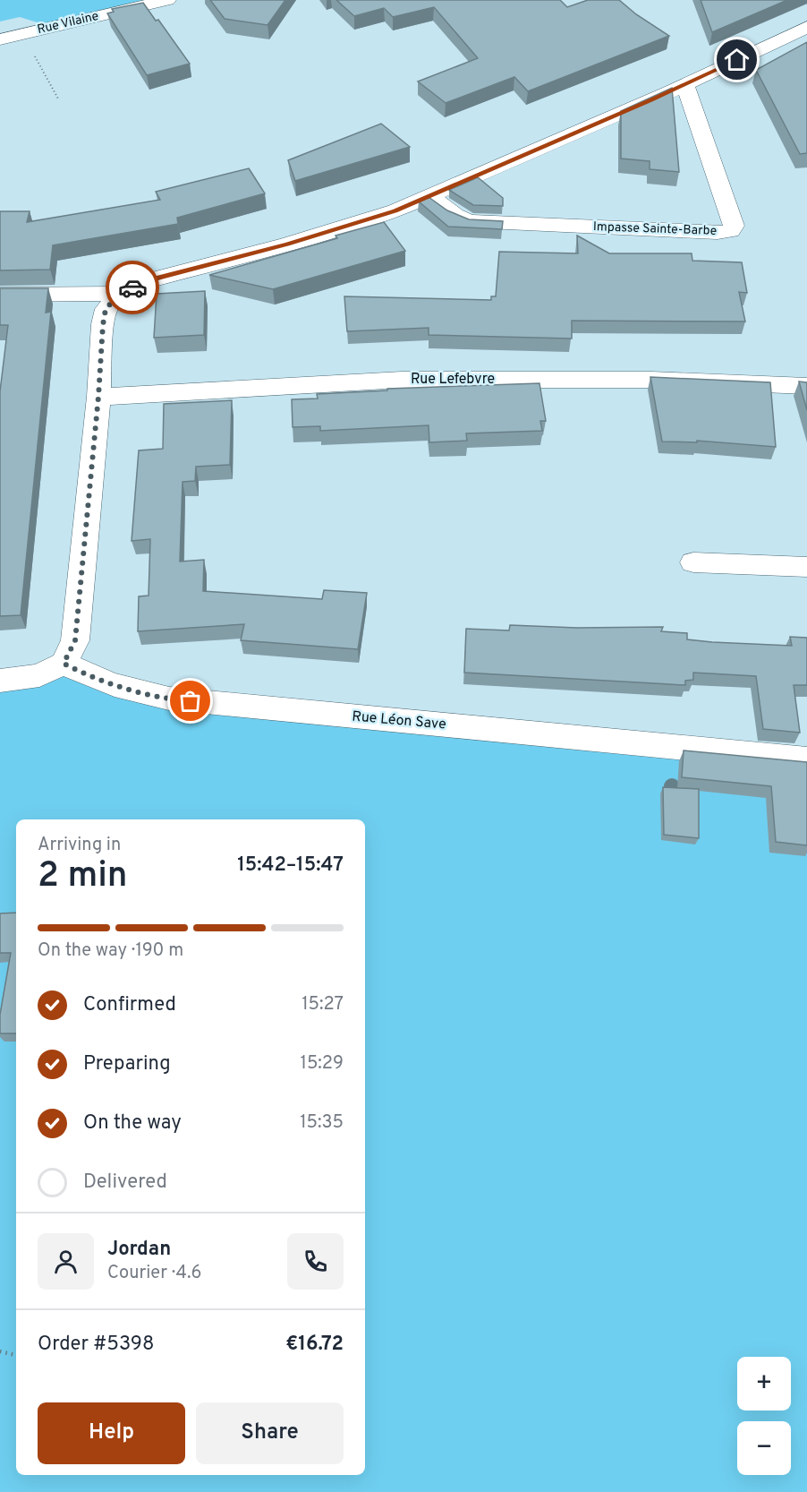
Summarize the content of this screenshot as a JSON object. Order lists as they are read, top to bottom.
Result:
{
  "streets": {
    "street": [
      "Rue Vilaine",
      "Impasse Sainte-Barbe",
      "Rue Lefebvre",
      "Rue Léon Save"
    ]
  },
  "page": {
    "heading": ["2 min", "Arriving in", "15:42–15:47"],
    "panel": [
      "Jordan",
      "Courier · 4.6",
      "Order #5398",
      "€16.72"
    ],
    "bar": "On the way · 190 m",
    "list": [
      ["Confirmed", "15:27"],
      ["Preparing", "15:29"],
      ["On the way", "15:35"],
      "Delivered"
    ],
    "map_buttons": ["+", "−"],
    "buttons": ["Help", "Share"]
  }
}
